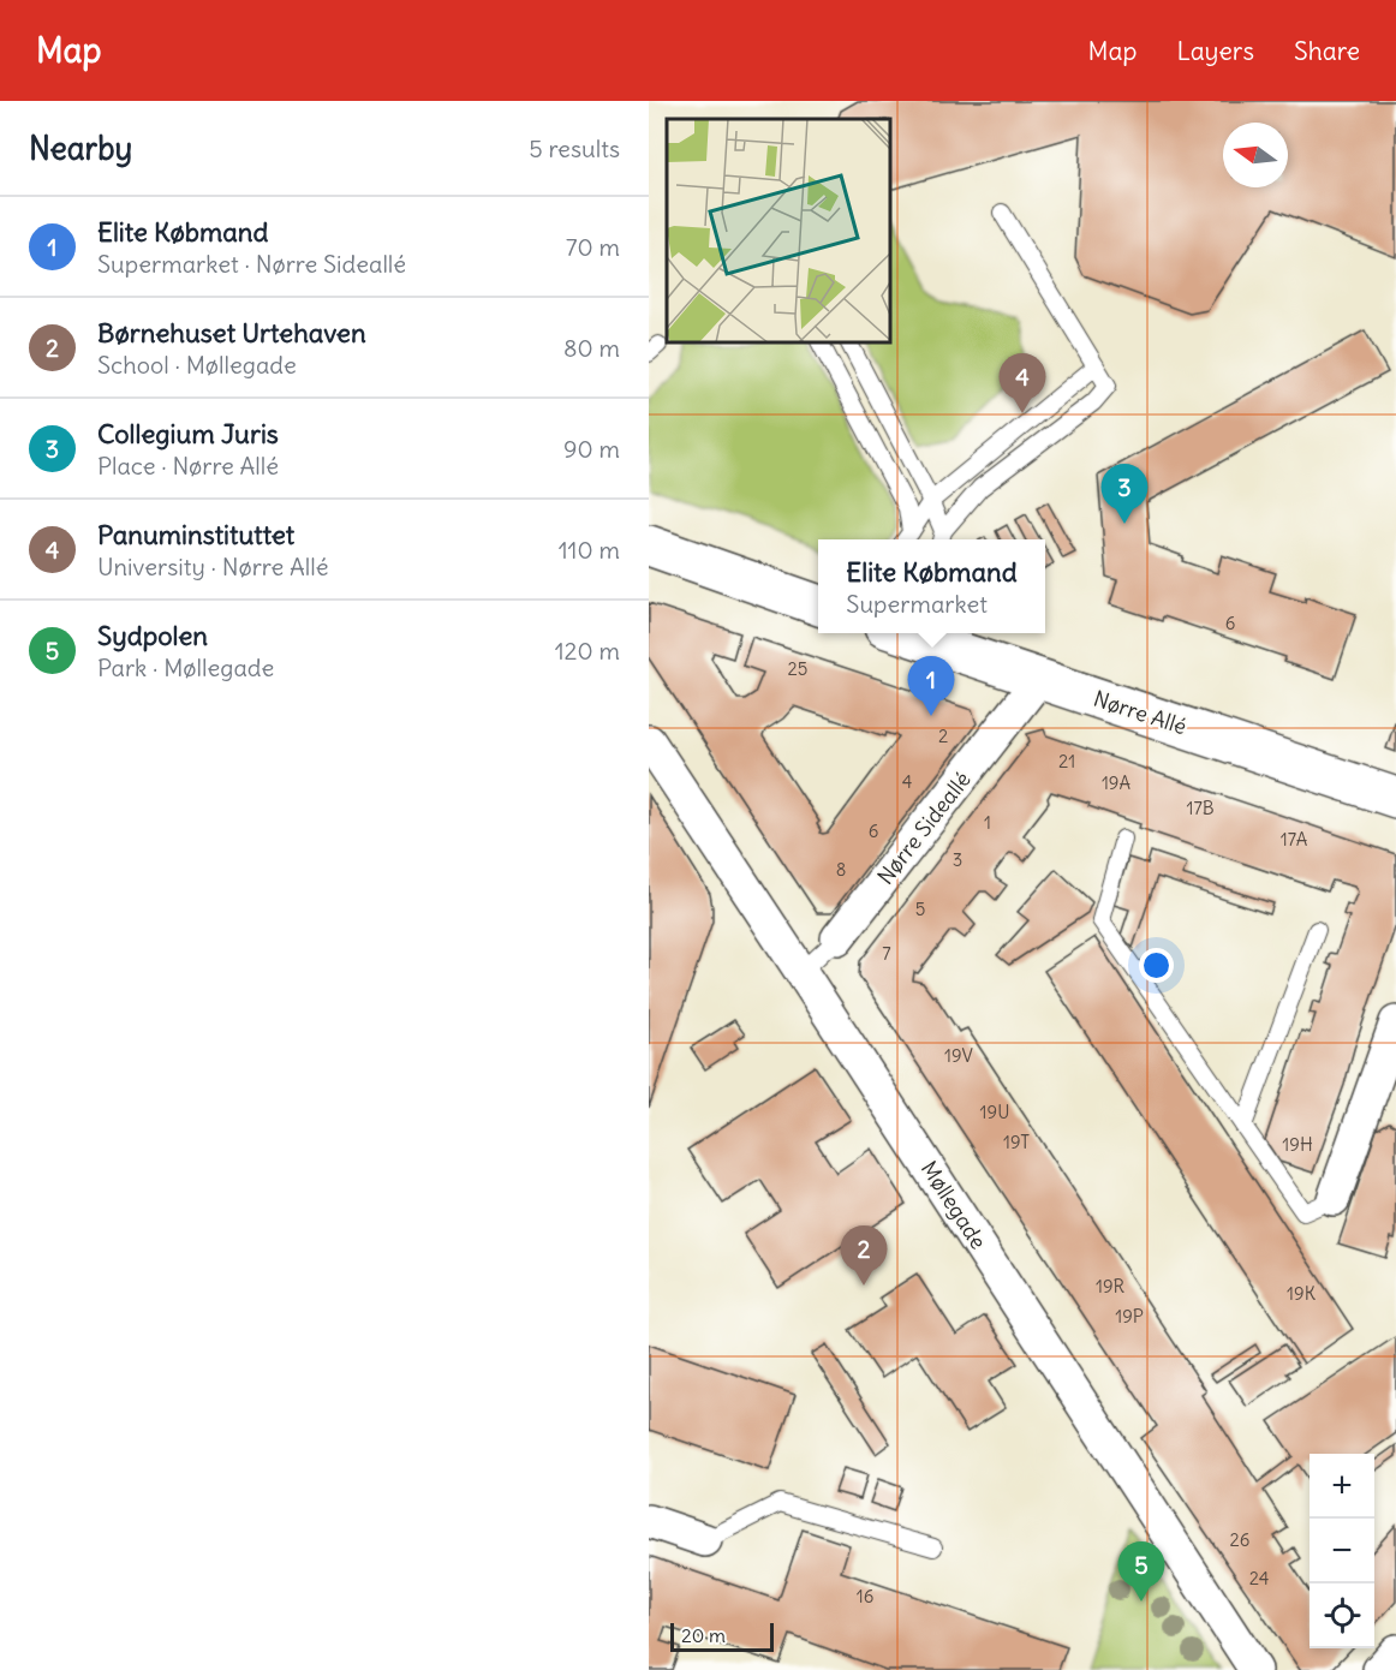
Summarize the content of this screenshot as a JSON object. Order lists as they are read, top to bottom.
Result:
{
  "streets": {
    "street": ["Nørre Allé", "Nørre Sideallé", "Møllegade"]
  },
  "crossings": [
    ["Nørre Allé", "Nørre Sideallé"],
    ["Nørre Sideallé", "Møllegade"]
  ],
  "house_numbers": [
    "6",
    "25",
    "2",
    "21",
    "4",
    "19A",
    "17B",
    "1",
    "6",
    "17A",
    "3",
    "8",
    "5",
    "7",
    "19V",
    "19U",
    "19T",
    "19H",
    "19R",
    "19K",
    "19P",
    "26",
    "24",
    "16"
  ],
  "scale_bar": "20 m",
  "north": "left",
  "page": {
    "header": "Map",
    "nav": ["Map", "Layers", "Share"],
    "heading": ["Nearby", "5 results"],
    "list": [
      {
        "mark": "1",
        "name": "Elite Købmand",
        "note": "Supermarket · Nørre Sideallé",
        "value": "70 m"
      },
      {
        "mark": "2",
        "name": "Børnehuset Urtehaven",
        "note": "School · Møllegade",
        "value": "80 m"
      },
      {
        "mark": "3",
        "name": "Collegium Juris",
        "note": "Place · Nørre Allé",
        "value": "90 m"
      },
      {
        "mark": "4",
        "name": "Panuminstituttet",
        "note": "University · Nørre Allé",
        "value": "110 m"
      },
      {
        "mark": "5",
        "name": "Sydpolen",
        "note": "Park · Møllegade",
        "value": "120 m"
      }
    ],
    "pins": [
      "4",
      "3",
      "1",
      "2",
      "5"
    ],
    "popup": ["Elite Købmand", "Supermarket"],
    "map_buttons": ["+", "−"],
    "scale": "20 m"
  }
}
